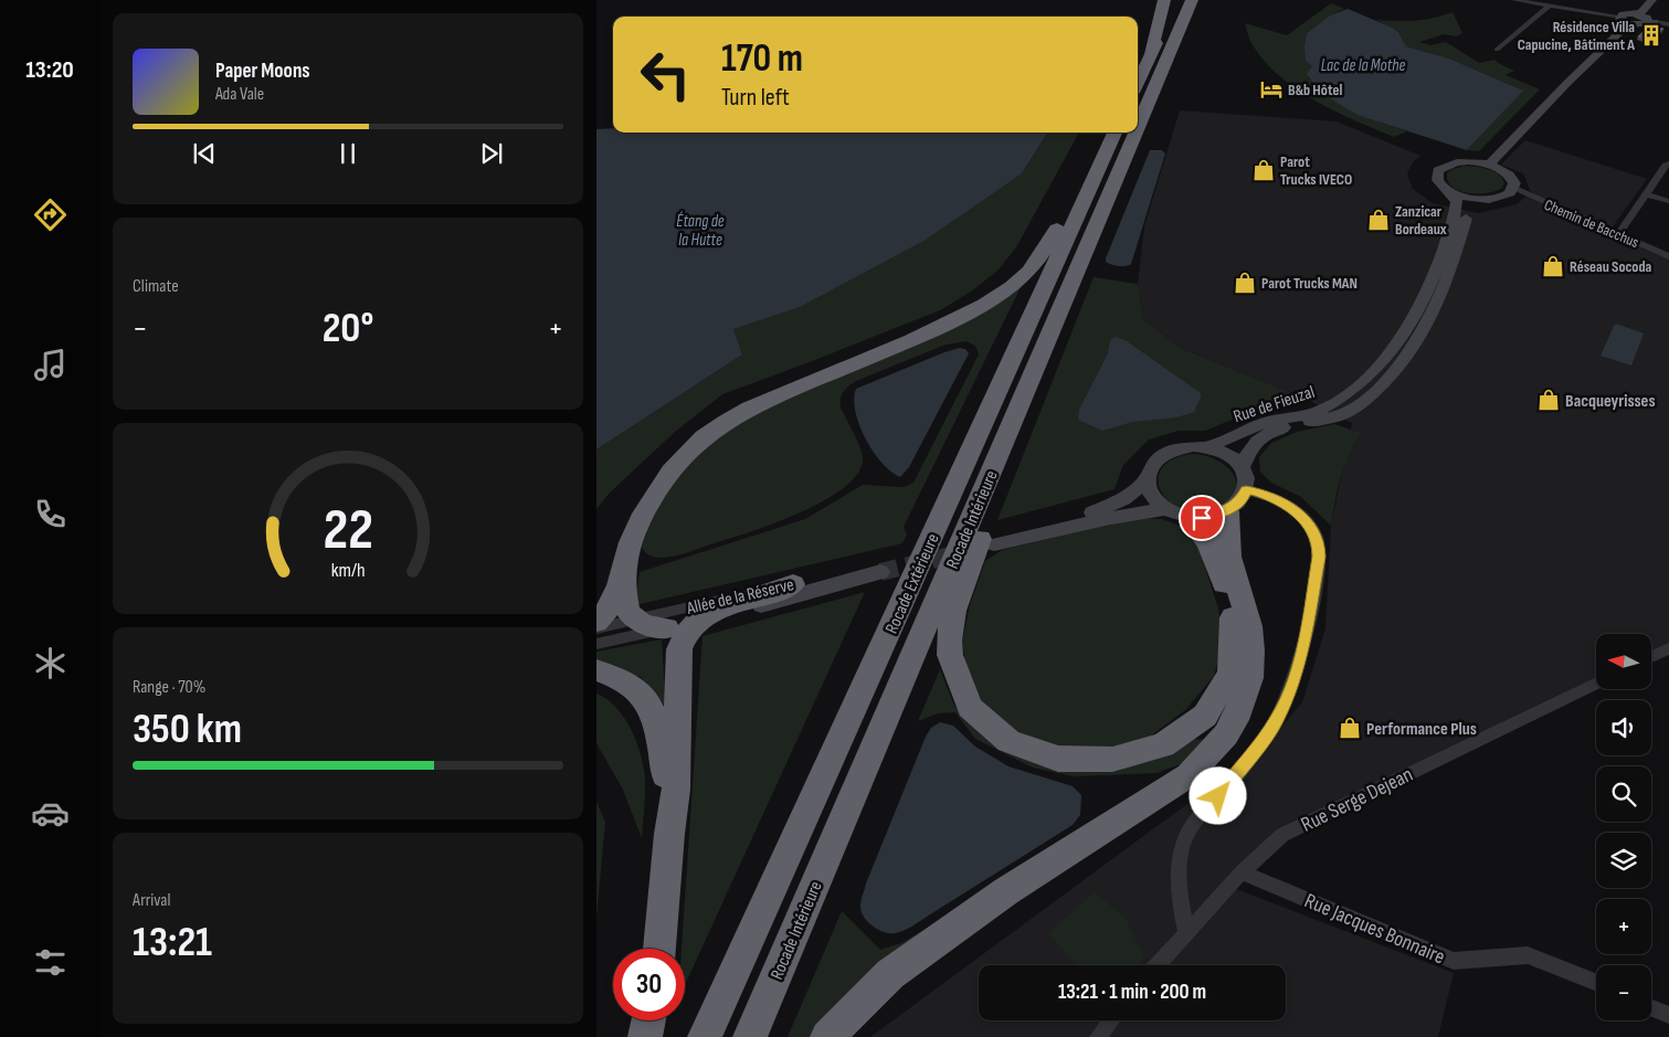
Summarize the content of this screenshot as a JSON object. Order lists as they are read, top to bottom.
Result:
{
  "streets": {
    "highway": ["Rocade Intérieure", "Rocade Extérieure"],
    "street": [
      "Chemin de Bacchus",
      "Rue de Fieuzal",
      "Allée de la Réserve",
      "Rue Serge Dejean",
      "Rue Jacques Bonnaire"
    ]
  },
  "crossings": [
    ["Chemin de Bacchus", "Rue de Fieuzal"],
    ["Rue Serge Dejean", "Rue Jacques Bonnaire"]
  ],
  "water": ["Lac de la Mothe", "Étang de la Hutte"],
  "places": {
    "building": ["Résidence Villa Capucine, Bâtiment A"],
    "hotel": ["B&b Hôtel"],
    "shop": [
      "Parot Trucks IVECO",
      "Zanzicar Bordeaux",
      "Réseau Socoda",
      "Parot Trucks MAN",
      "Bacqueyrisses",
      "Performance Plus"
    ]
  },
  "north": "left",
  "page": {
    "tabs": "13:20",
    "turn": ["170 m", "Turn left"],
    "song": ["Paper Moons", "Ada Vale"],
    "tile": [
      "Climate",
      ["Range · 70%", "350 km"],
      ["Arrival", "13:21"]
    ],
    "heat": ["−", "20°", "+"],
    "map_buttons": ["+", "−"],
    "limit": "30",
    "trip": "13:21 · 1 min · 200 m",
    "gauge": ["22", "km/h"]
  }
}
